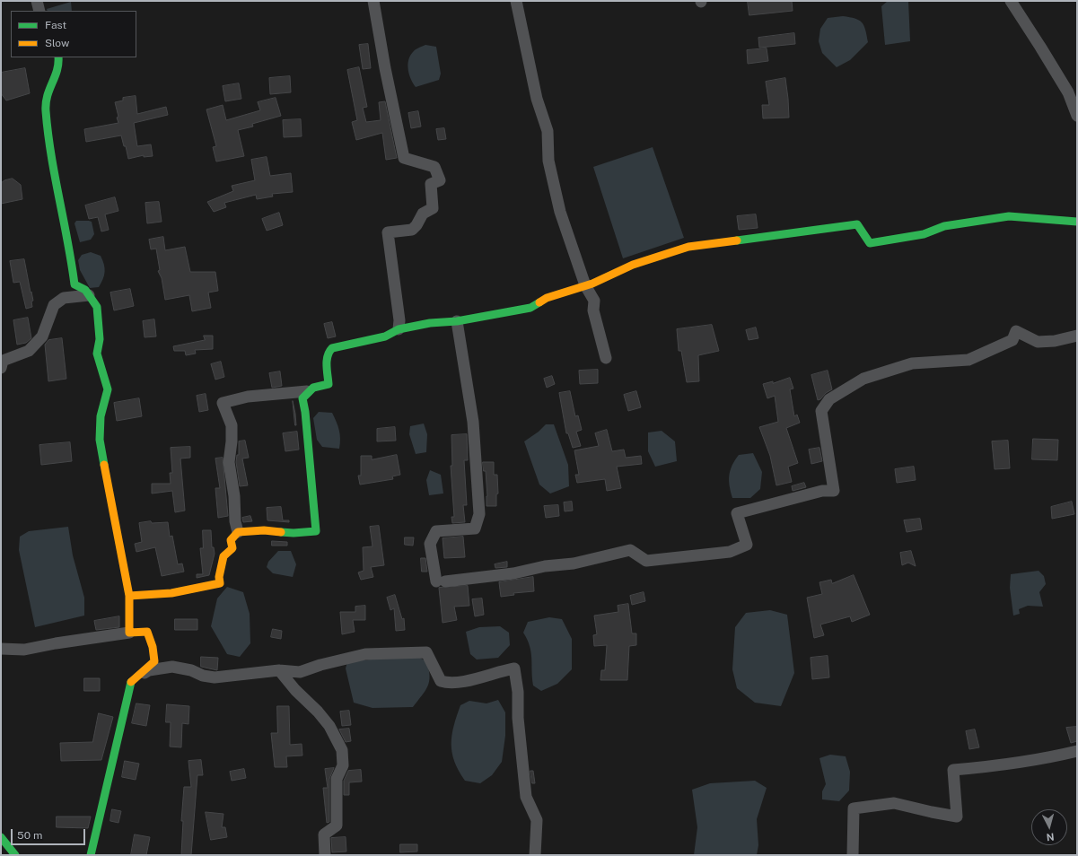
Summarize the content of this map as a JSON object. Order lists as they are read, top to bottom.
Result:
{
  "legend": ["Fast", "Slow"],
  "scale_bar": "50 m",
  "north": "bottom"
}
